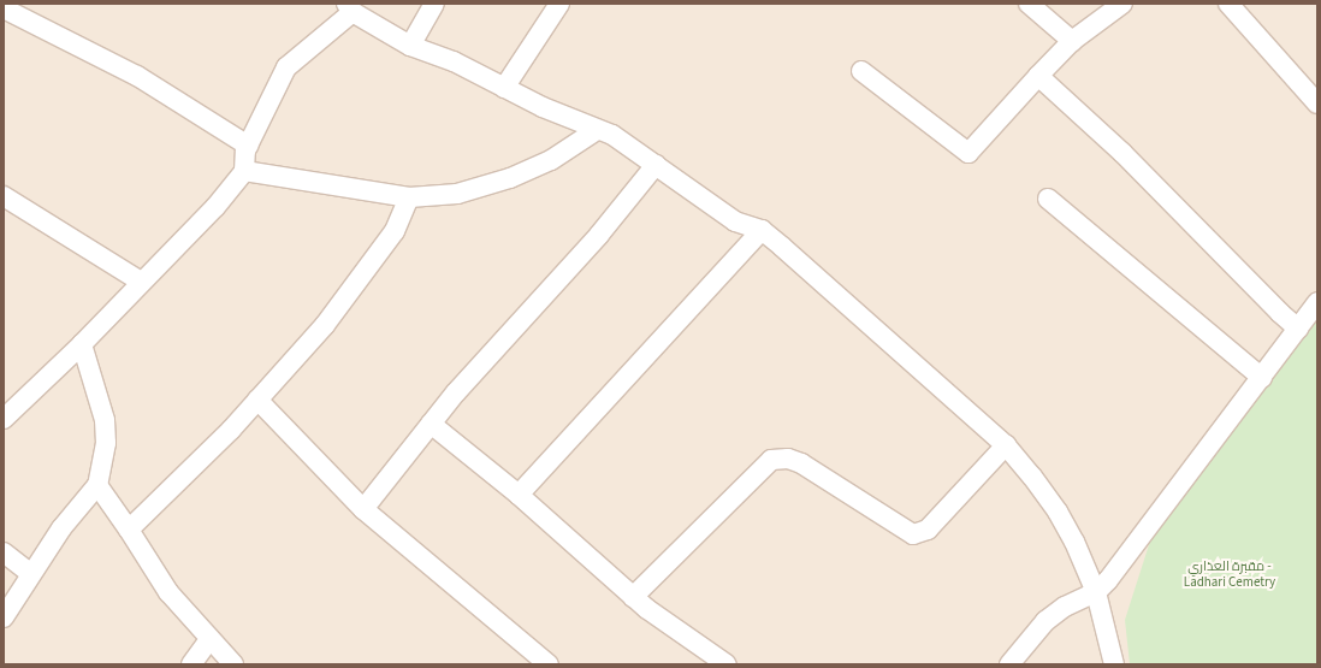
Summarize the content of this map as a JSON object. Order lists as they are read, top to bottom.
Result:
{
  "parks": ["مقبرة العذاري - Ladhari Cemetry"]
}
